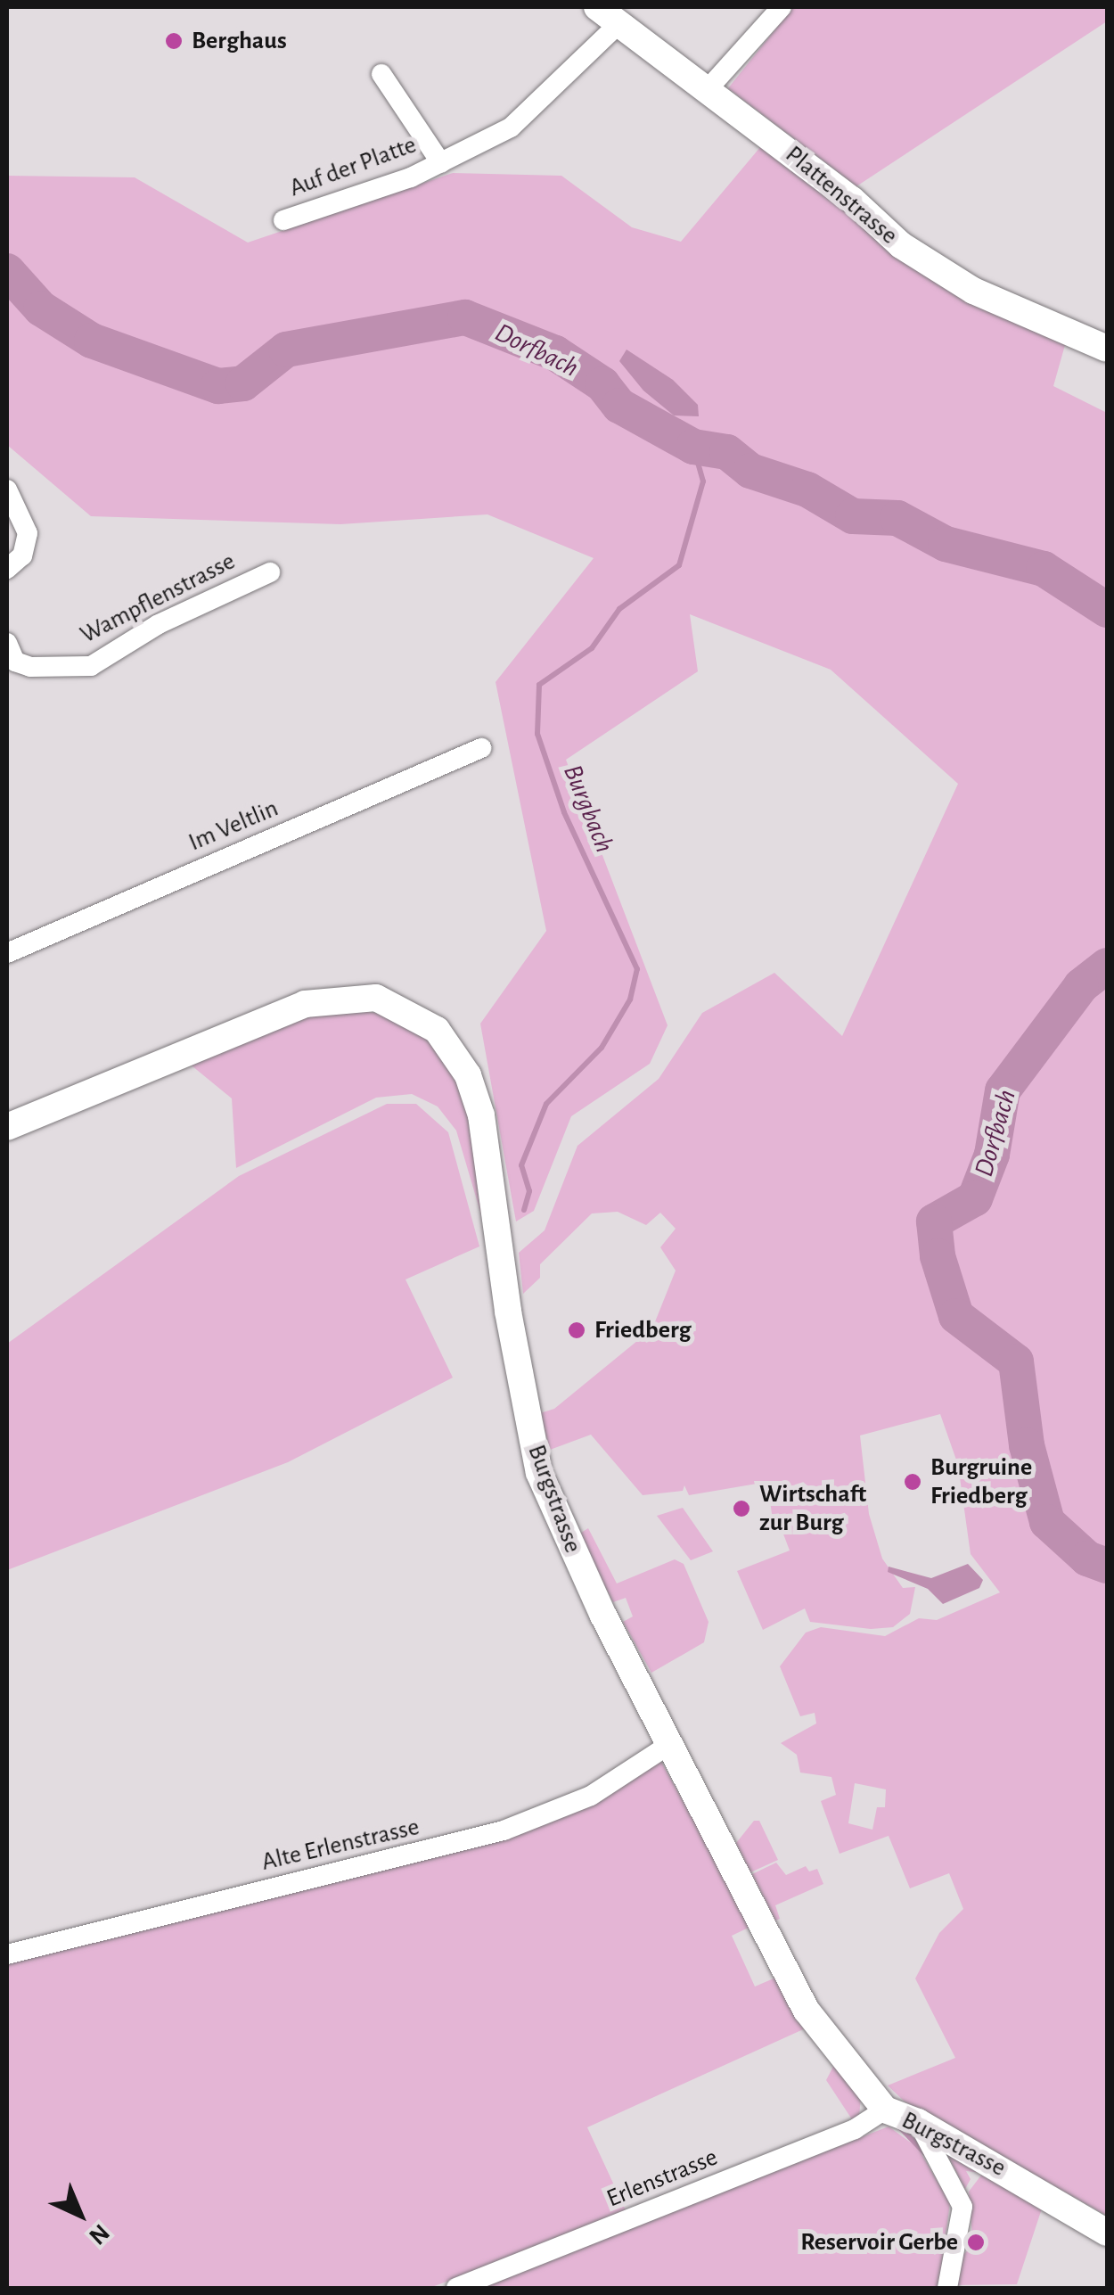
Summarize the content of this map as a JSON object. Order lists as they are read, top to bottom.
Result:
{
  "streets": {
    "street": [
      "Auf der Platte",
      "Plattenstrasse",
      "Wampflenstrasse",
      "Im Veltlin",
      "Burgstrasse",
      "Alte Erlenstrasse",
      "Erlenstrasse"
    ]
  },
  "crossings": [
    ["Auf der Platte", "Plattenstrasse"],
    ["Burgstrasse", "Alte Erlenstrasse"],
    ["Burgstrasse", "Erlenstrasse"]
  ],
  "water": ["Dorfbach", "Burgbach"],
  "places": [
    "Berghaus",
    "Friedberg",
    "Burgruine Friedberg",
    "Wirtschaft zur Burg",
    "Reservoir Gerbe"
  ],
  "north": "bottom right"
}
